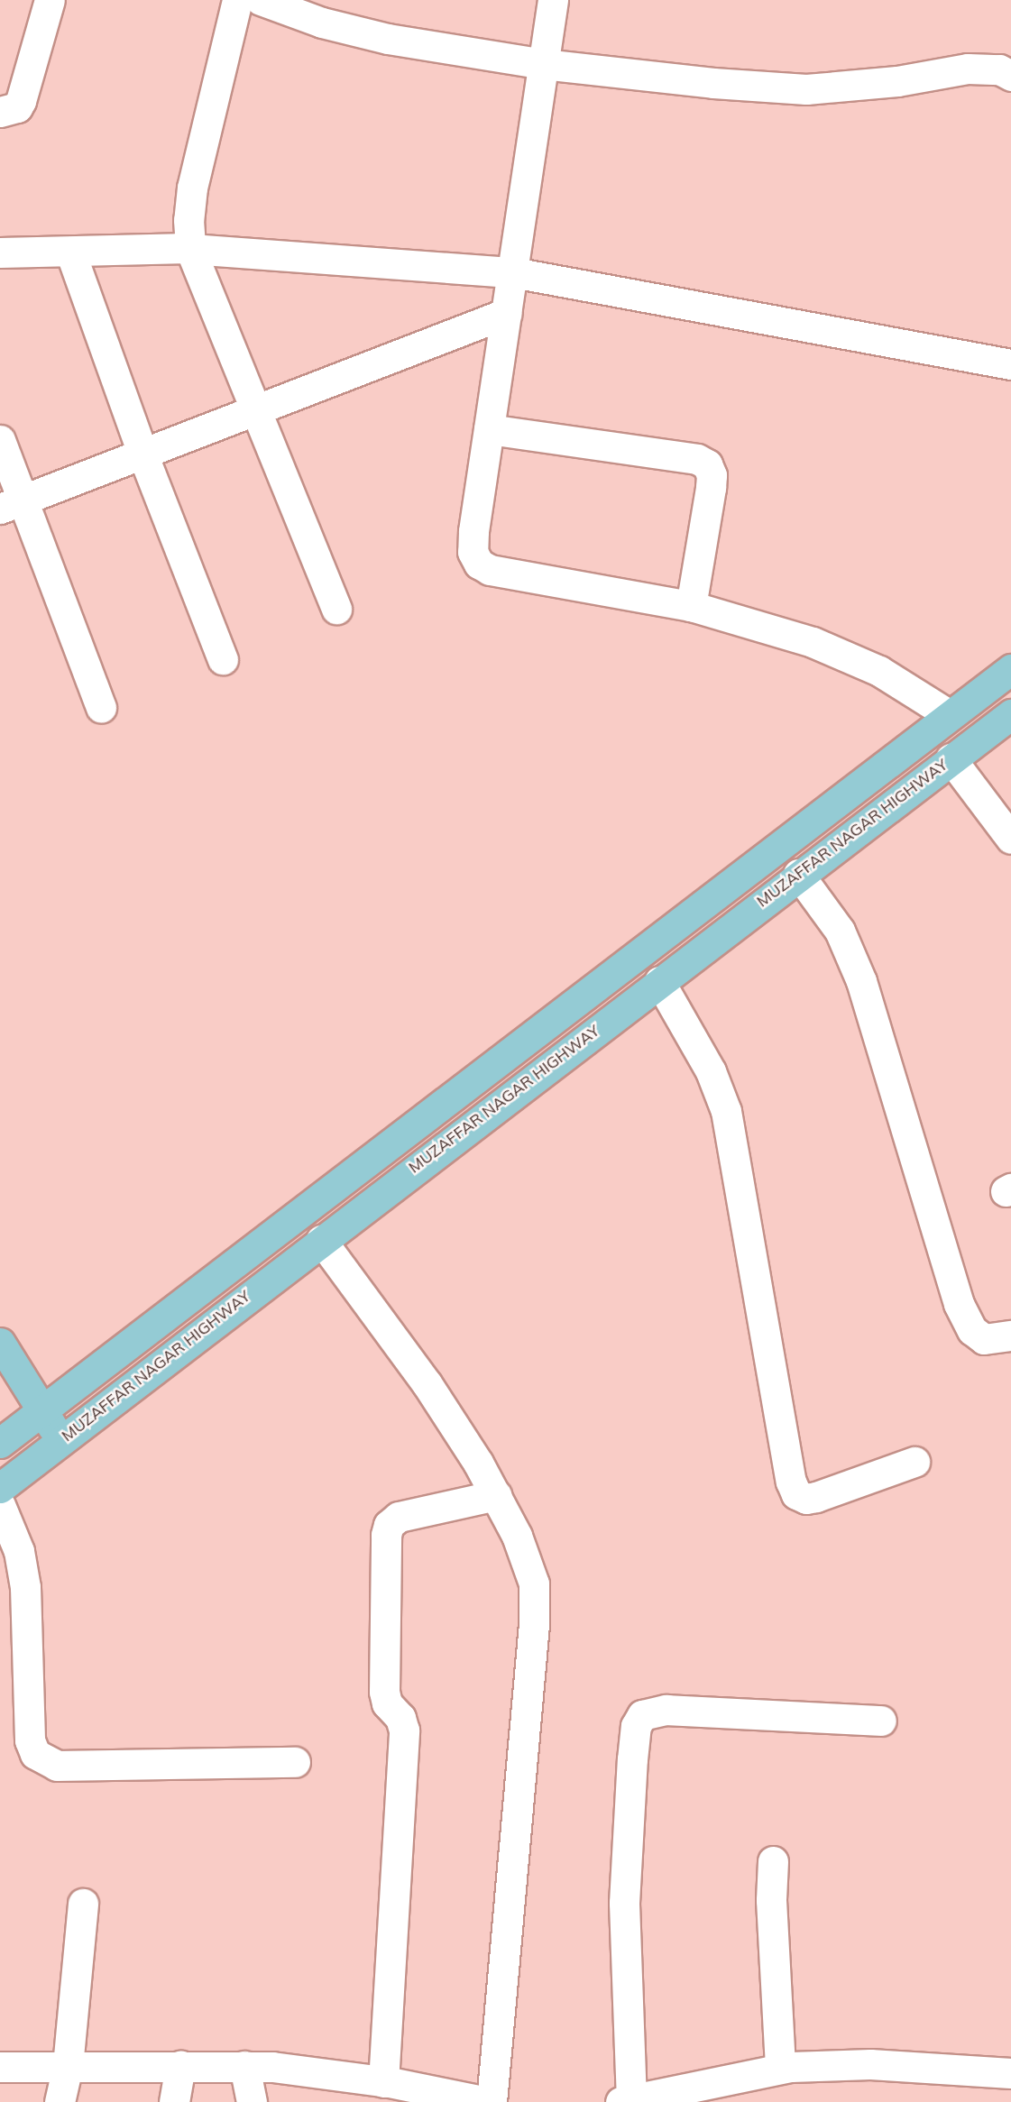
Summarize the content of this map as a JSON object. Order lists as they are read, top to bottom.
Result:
{
  "streets": {
    "main road": ["MUZAFFAR NAGAR HIGHWAY"]
  }
}
